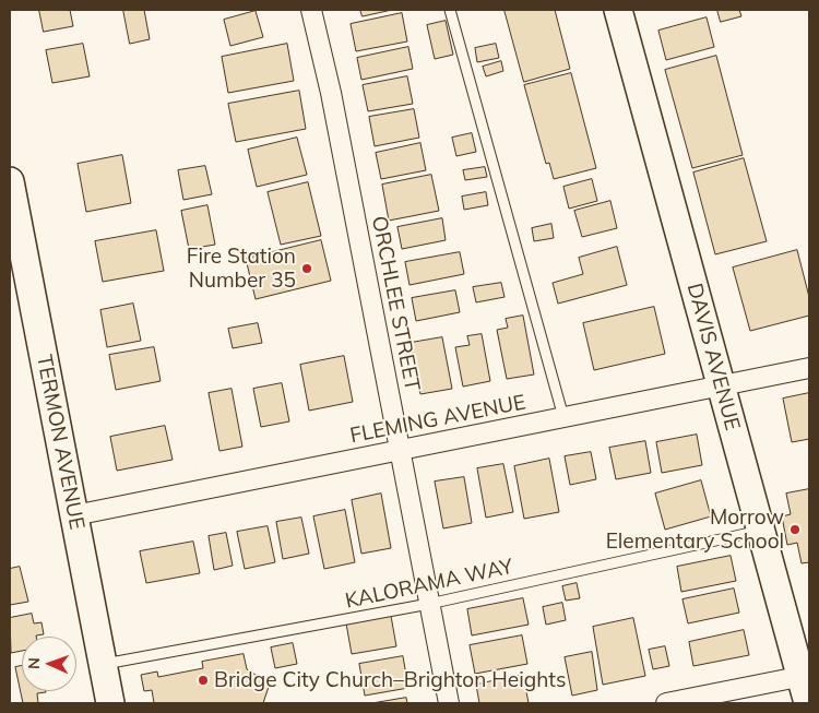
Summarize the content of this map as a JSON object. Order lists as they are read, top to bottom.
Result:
{
  "streets": {
    "street": [
      "ORCHLEE STREET",
      "DAVIS AVENUE",
      "FLEMING AVENUE",
      "TERMON AVENUE"
    ],
    "lane": ["KALORAMA WAY"]
  },
  "crossings": [
    ["ORCHLEE STREET", "FLEMING AVENUE"],
    ["ORCHLEE STREET", "KALORAMA WAY"],
    ["DAVIS AVENUE", "FLEMING AVENUE"],
    ["DAVIS AVENUE", "KALORAMA WAY"],
    ["FLEMING AVENUE", "TERMON AVENUE"],
    ["TERMON AVENUE", "KALORAMA WAY"]
  ],
  "places": ["Fire Station Number 35", "Morrow Elementary School", "Bridge City Church–Brighton Heights"],
  "north": "left"
}
